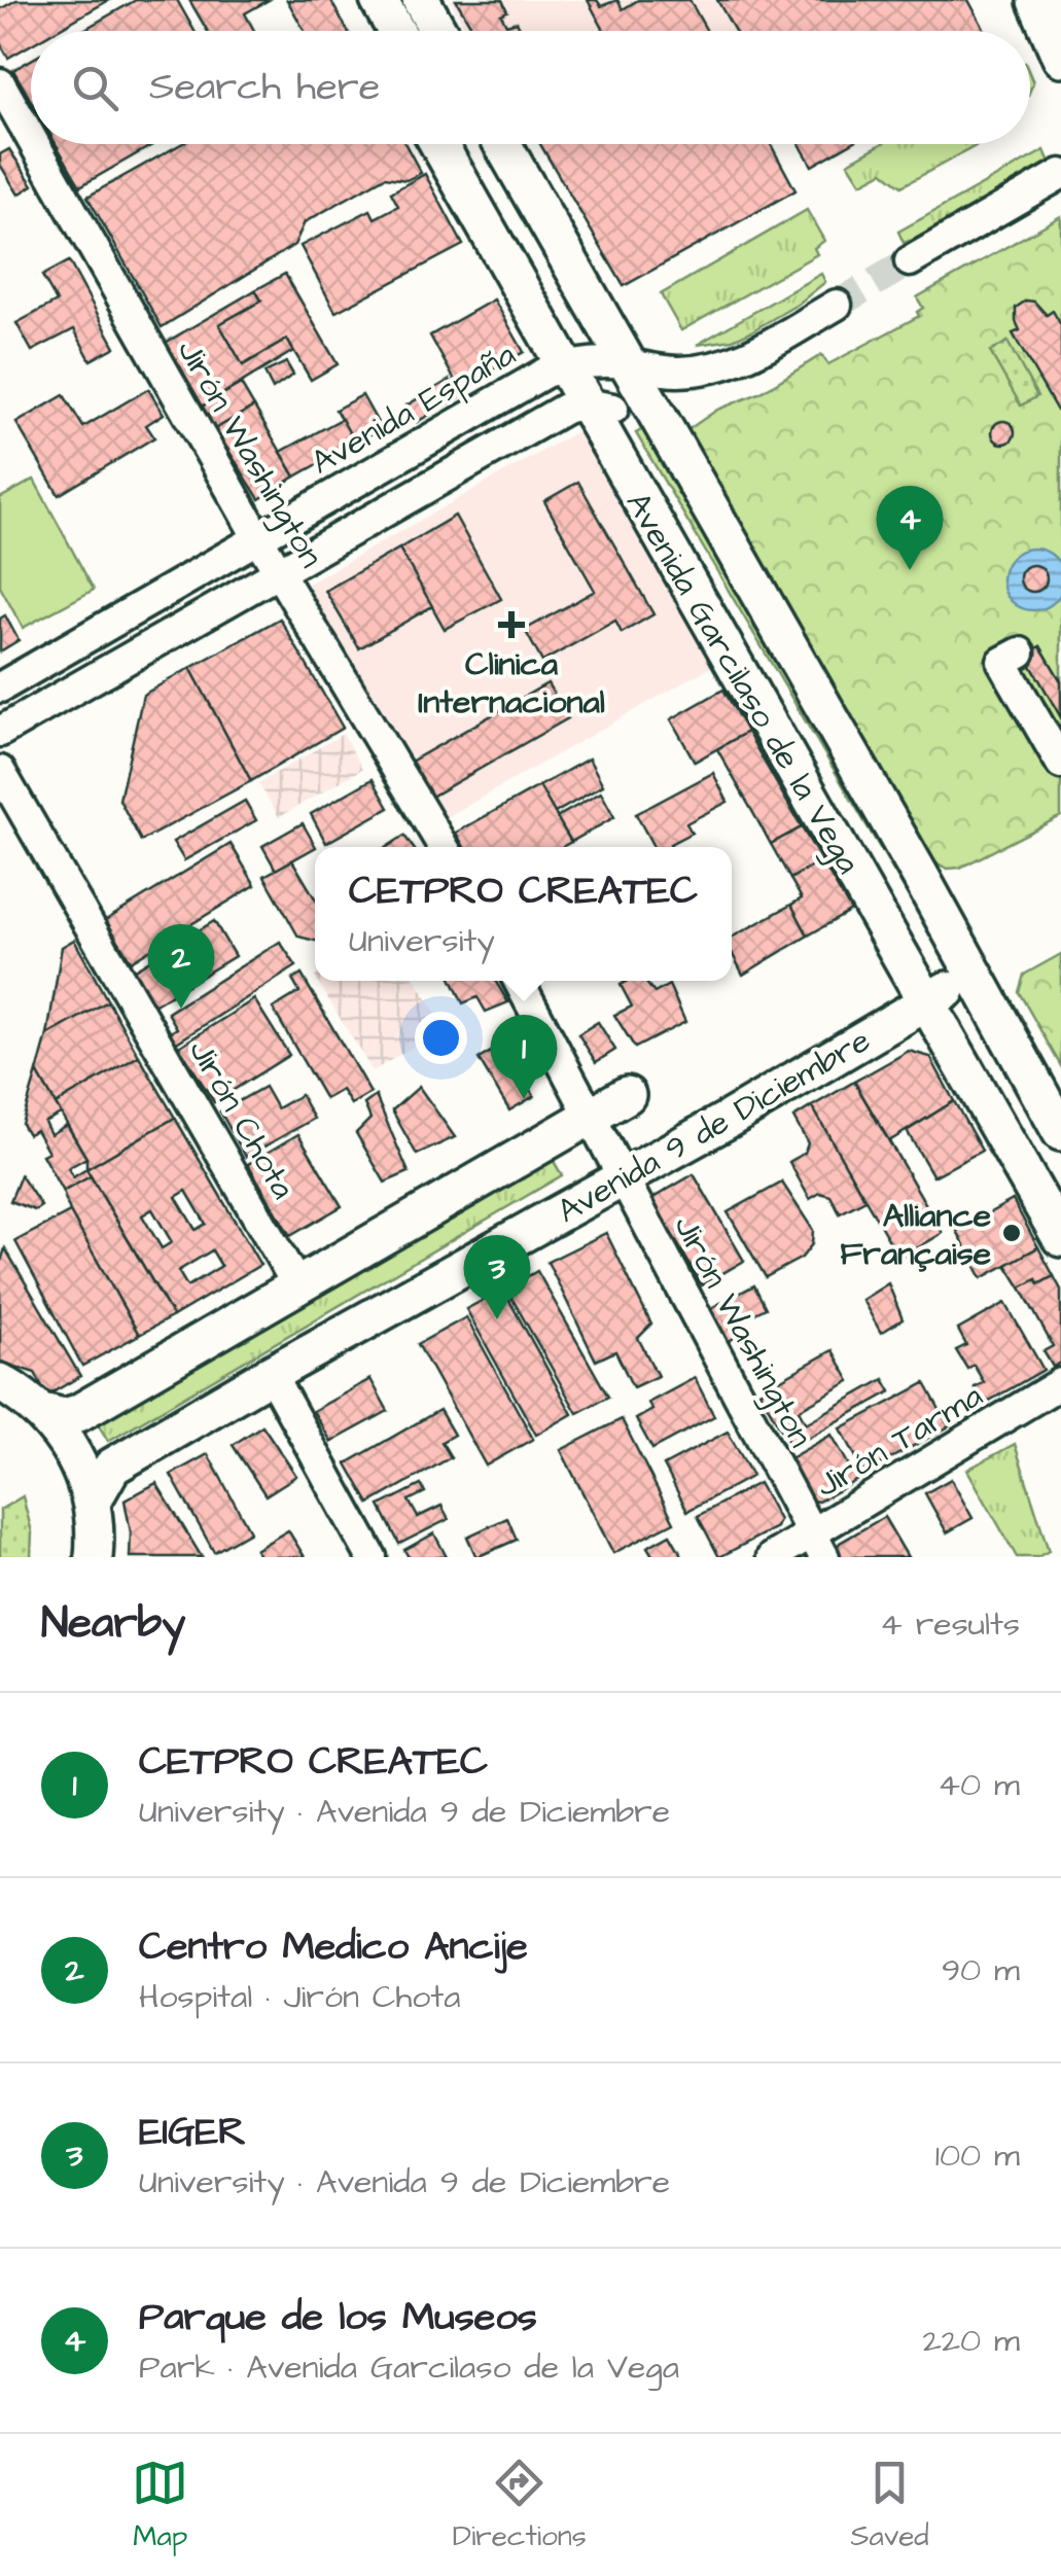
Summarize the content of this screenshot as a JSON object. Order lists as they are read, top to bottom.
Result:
{
  "streets": {
    "main road": ["Avenida Garcilaso de la Vega", "Avenida 9 de Diciembre"],
    "street": [
      "Avenida España",
      "Jirón Washington",
      "Jirón Chota",
      "Jirón Tarma"
    ]
  },
  "crossings": [
    ["Avenida España", "Jirón Washington"],
    ["Avenida España", "Avenida Garcilaso de la Vega"],
    ["Jirón Washington", "Avenida 9 de Diciembre"],
    ["Jirón Washington", "Jirón Tarma"],
    ["Avenida Garcilaso de la Vega", "Avenida 9 de Diciembre"],
    ["Jirón Chota", "Avenida 9 de Diciembre"]
  ],
  "places": {
    "health": ["Clinica Internacional"],
    "other": ["Alliance Française"]
  },
  "page": {
    "search": "Search here",
    "pins": [
      "4",
      "2",
      "1",
      "3"
    ],
    "popup": ["CETPRO CREATEC", "University"],
    "heading": ["Nearby", "4 results"],
    "list": [
      {
        "mark": "1",
        "name": "CETPRO CREATEC",
        "note": "University · Avenida 9 de Diciembre",
        "value": "40 m"
      },
      {
        "mark": "2",
        "name": "Centro Medico Ancije",
        "note": "Hospital · Jirón Chota",
        "value": "90 m"
      },
      {
        "mark": "3",
        "name": "EIGER",
        "note": "University · Avenida 9 de Diciembre",
        "value": "100 m"
      },
      {
        "mark": "4",
        "name": "Parque de los Museos",
        "note": "Park · Avenida Garcilaso de la Vega",
        "value": "220 m"
      }
    ],
    "nav": ["Map", "Directions", "Saved"]
  }
}
